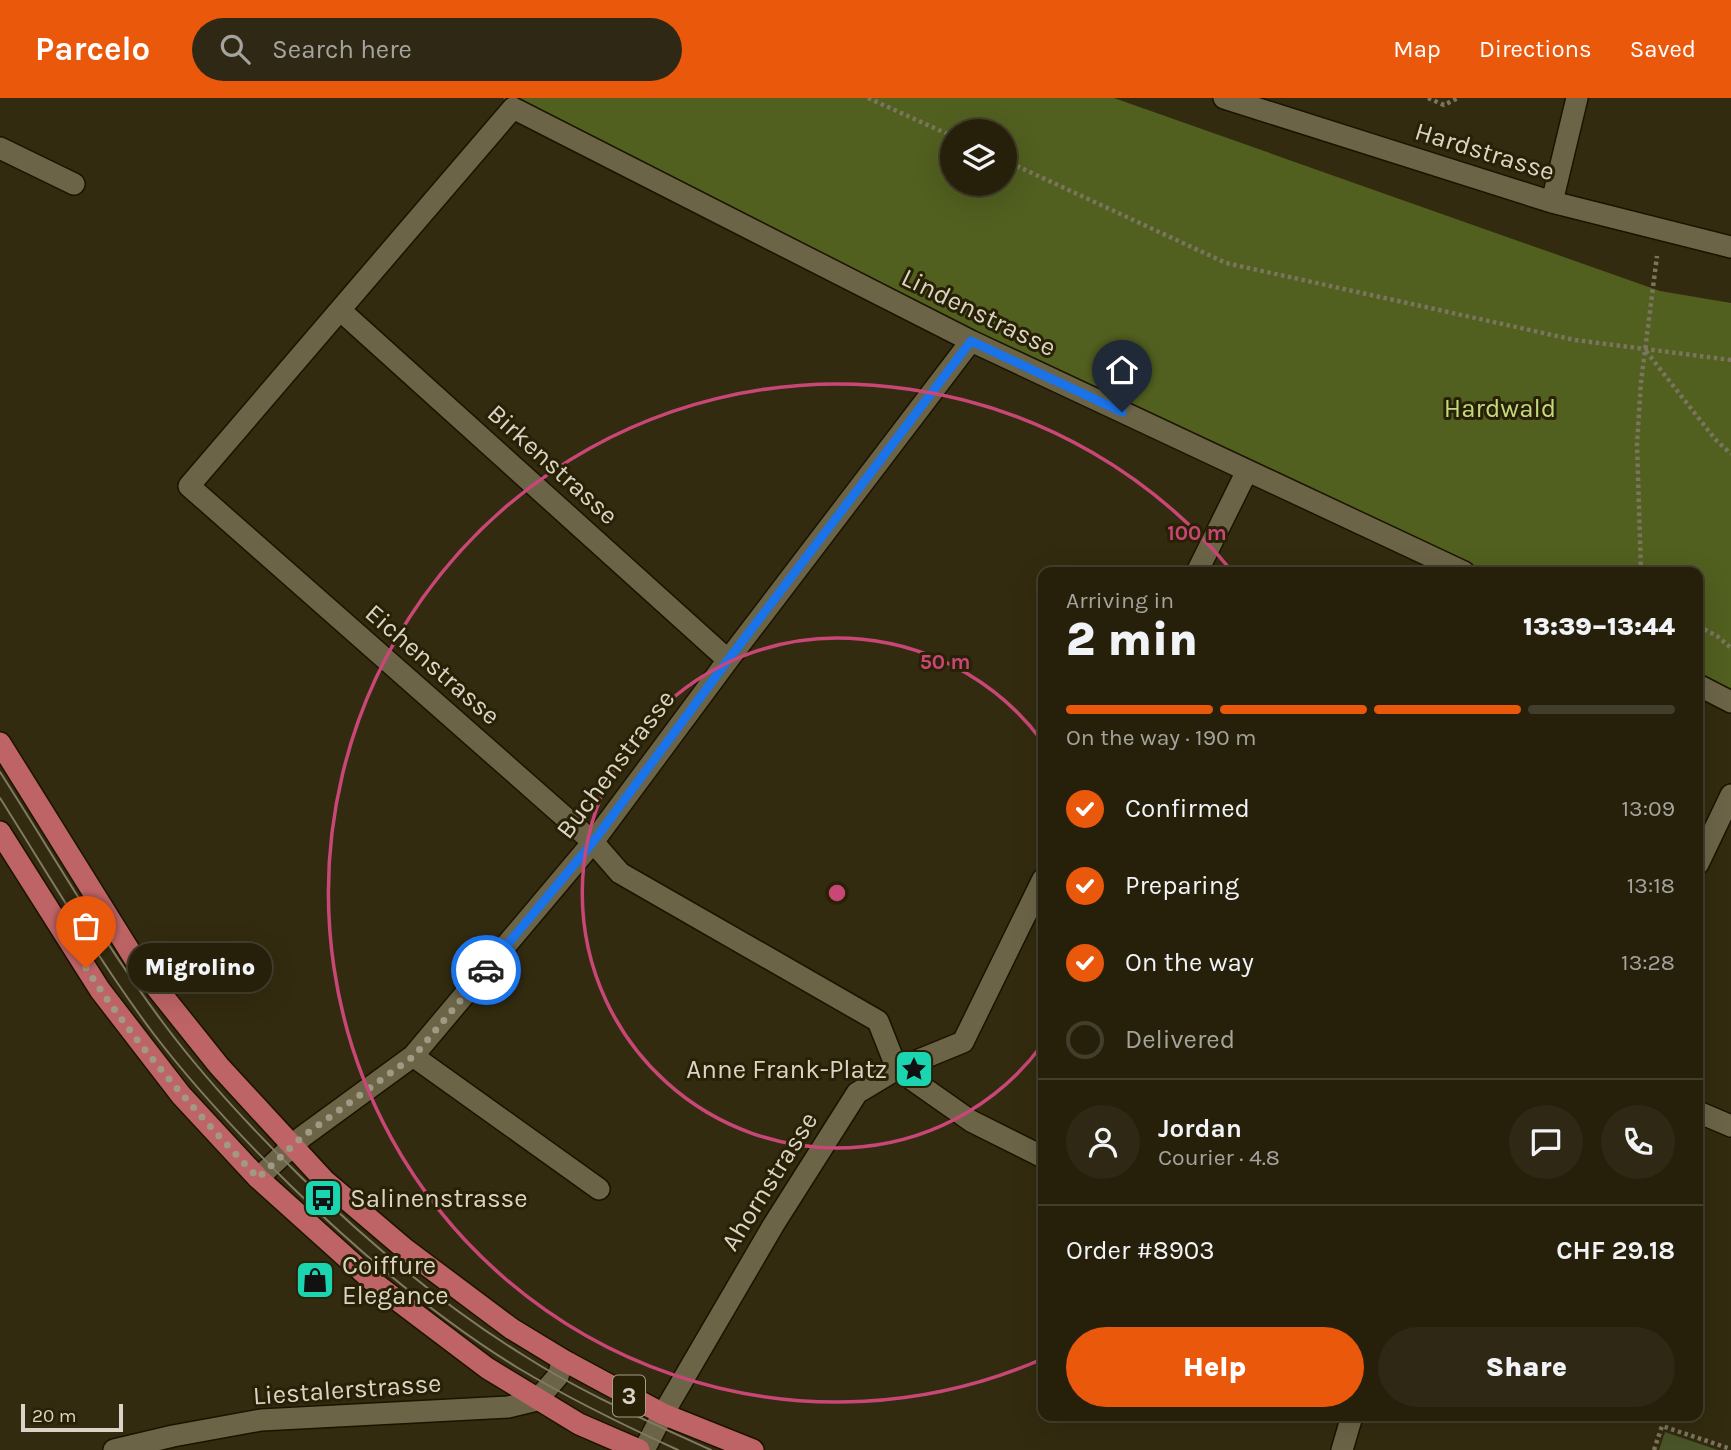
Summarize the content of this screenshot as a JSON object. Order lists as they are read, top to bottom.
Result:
{
  "streets": {
    "main road": ["3"],
    "street": [
      "Hardstrasse",
      "Lindenstrasse",
      "Birkenstrasse",
      "Eichenstrasse",
      "Buchenstrasse",
      "Ahornstrasse",
      "Liestalerstrasse"
    ]
  },
  "crossings": [
    ["Lindenstrasse", "Eichenstrasse"],
    ["Lindenstrasse", "Buchenstrasse"],
    ["Birkenstrasse", "Eichenstrasse"],
    ["Birkenstrasse", "Buchenstrasse"],
    ["Eichenstrasse", "Buchenstrasse"],
    ["Eichenstrasse", "Ahornstrasse"],
    ["Buchenstrasse", "3"],
    ["Ahornstrasse", "3"],
    ["Liestalerstrasse", "3"]
  ],
  "parks": ["Hardwald"],
  "places": {
    "other": ["Migrolino"],
    "place": ["Anne Frank-Platz"],
    "bus stop": ["Salinenstrasse"],
    "shop": ["Coiffure Elegance"]
  },
  "scale_bar": "20 m",
  "page": {
    "header": "Parcelo",
    "search": "Search here",
    "nav": ["Map", "Directions", "Saved"],
    "heading": ["2 min", "Arriving in", "13:39–13:44"],
    "panel": [
      "Jordan",
      "Courier · 4.8",
      "Order #8903",
      "CHF 29.18"
    ],
    "bar": "On the way · 190 m",
    "list": [
      ["Confirmed", "13:09"],
      ["Preparing", "13:18"],
      ["On the way", "13:28"],
      "Delivered"
    ],
    "bubble": "Migrolino",
    "buttons": ["Help", "Share"],
    "scale": "20 m"
  },
  "rings": ["100 m", "50 m"]
}
